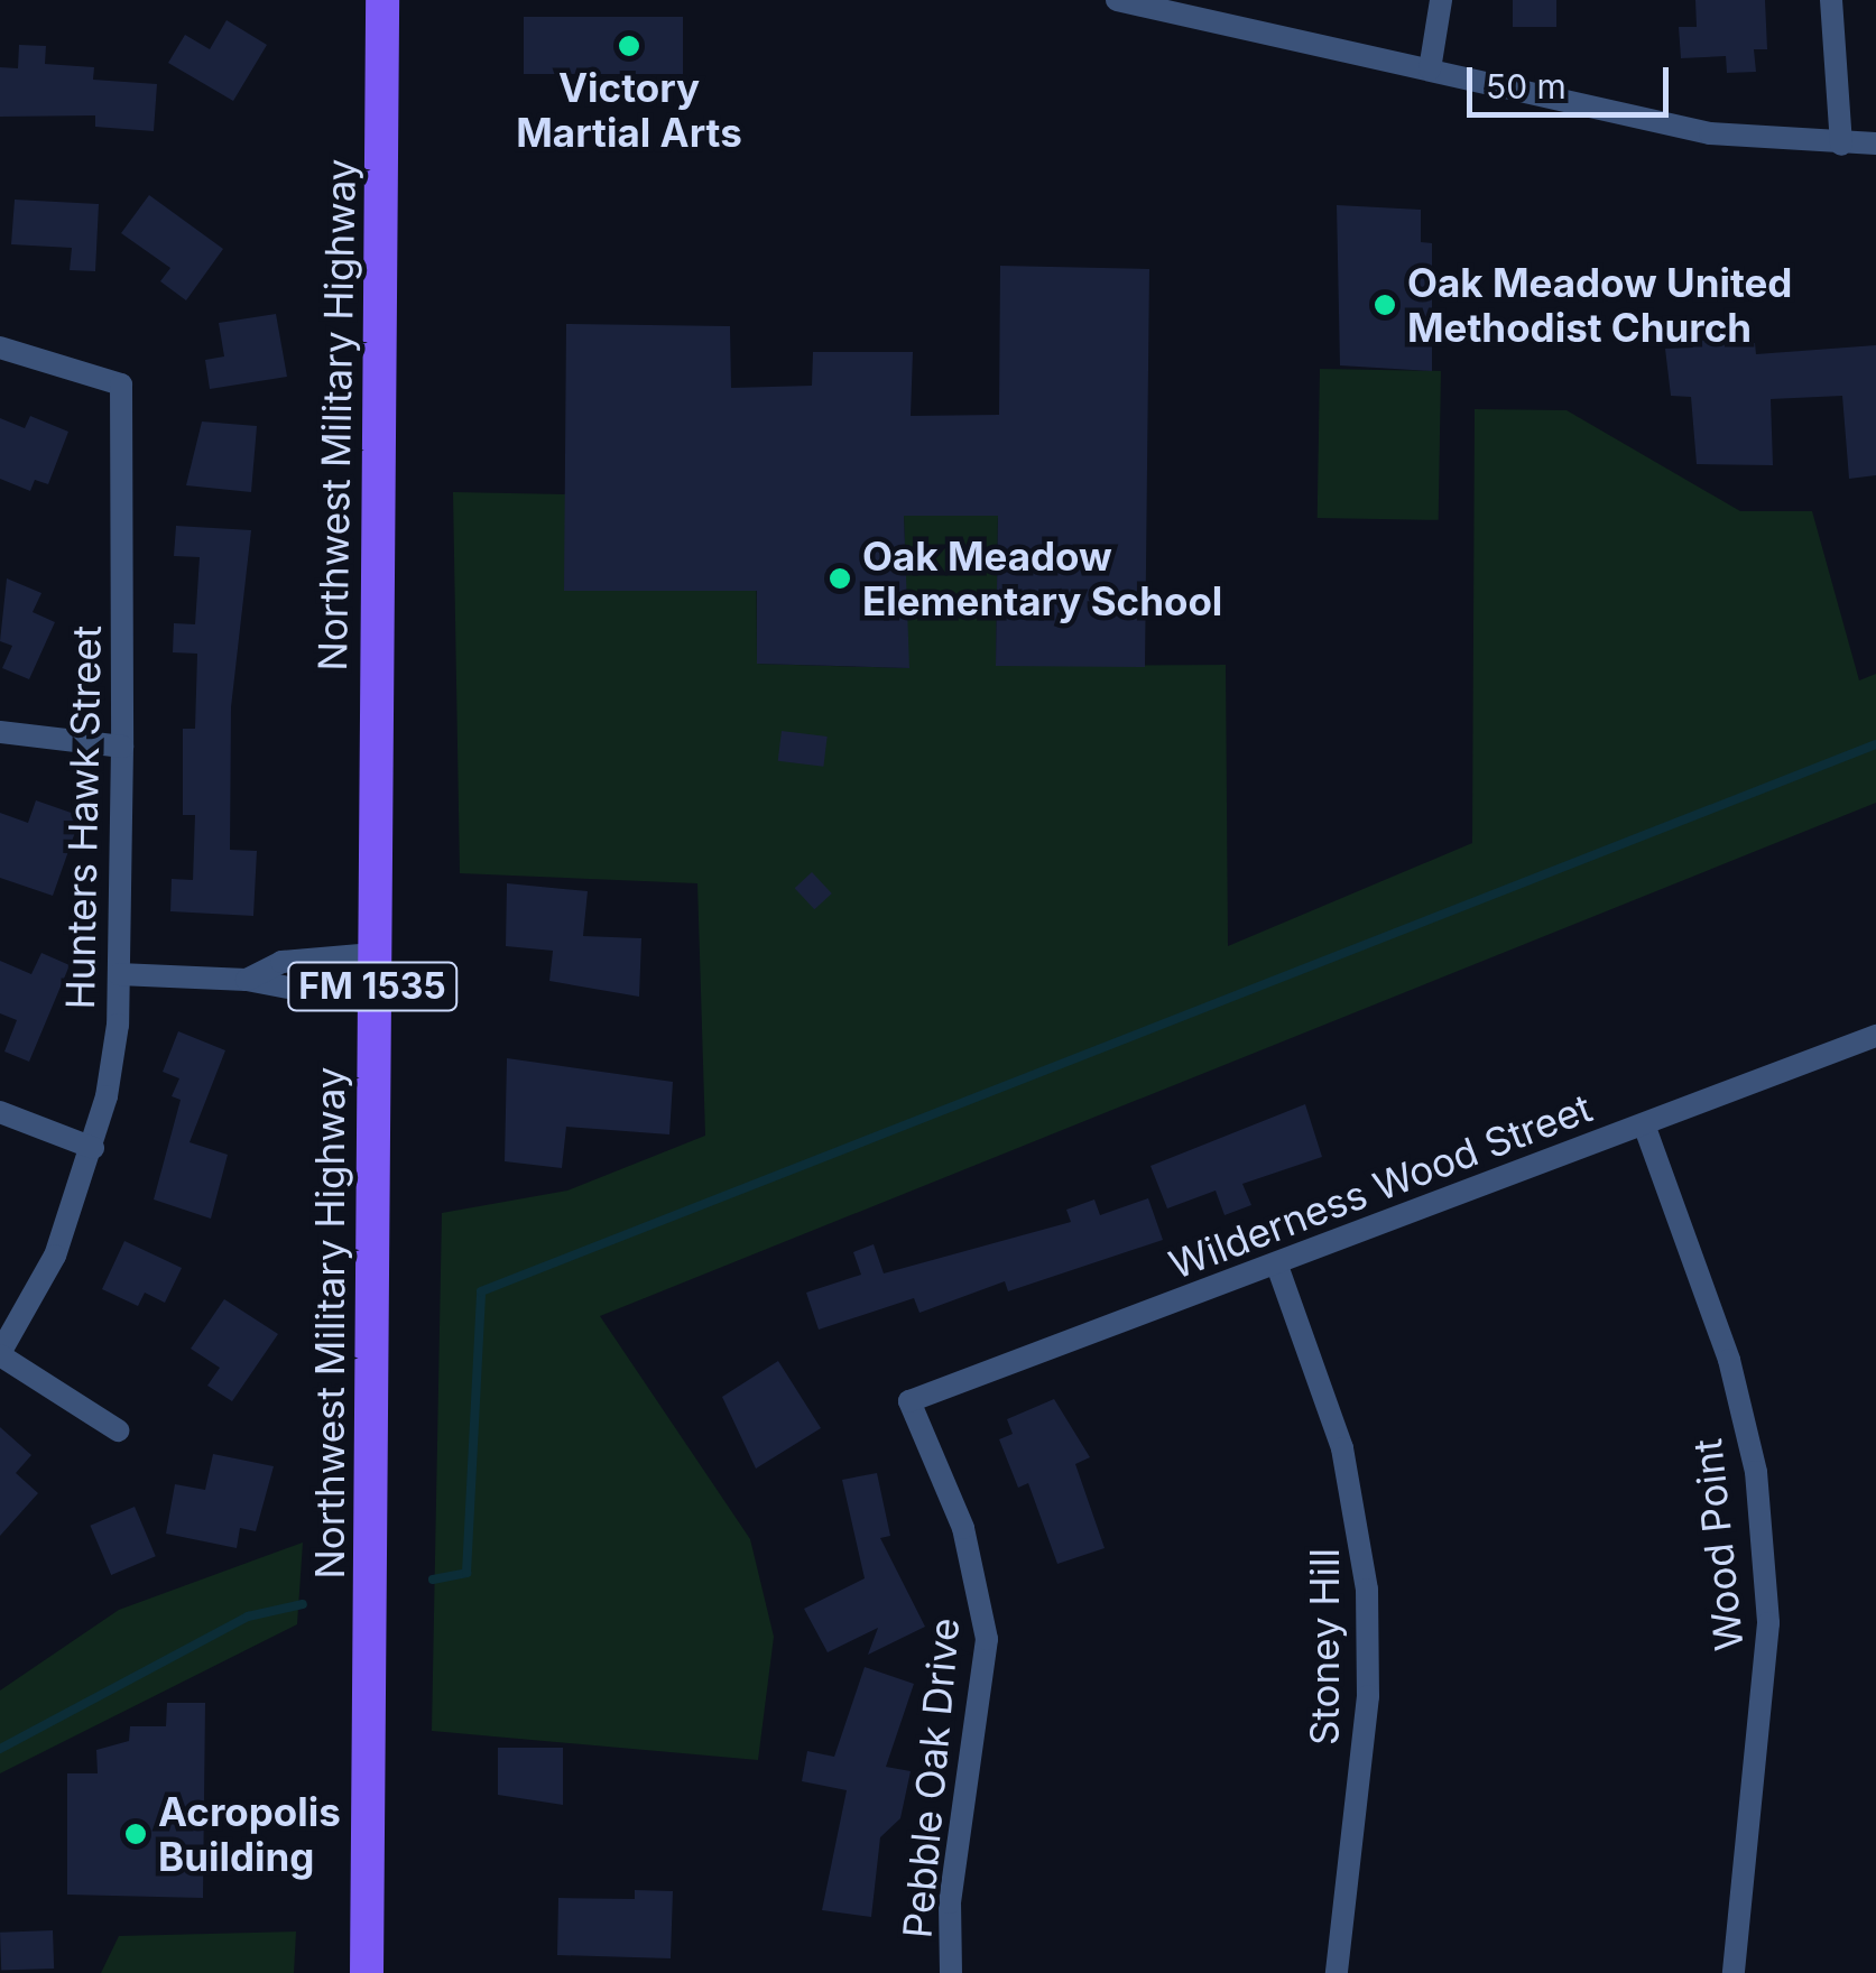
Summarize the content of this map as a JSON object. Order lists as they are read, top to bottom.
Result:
{
  "streets": {
    "main road": ["Northwest Military Highway", "FM 1535"],
    "street": [
      "Hunters Hawk Street",
      "Wilderness Wood Street",
      "Wood Point",
      "Stoney Hill",
      "Pebble Oak Drive"
    ]
  },
  "crossings": [
    ["Wilderness Wood Street", "Wood Point"],
    ["Wilderness Wood Street", "Stoney Hill"],
    ["Wilderness Wood Street", "Pebble Oak Drive"]
  ],
  "places": [
    "Victory Martial Arts",
    "Oak Meadow United Methodist Church",
    "Oak Meadow Elementary School",
    "Acropolis Building"
  ],
  "scale_bar": "50 m"
}
